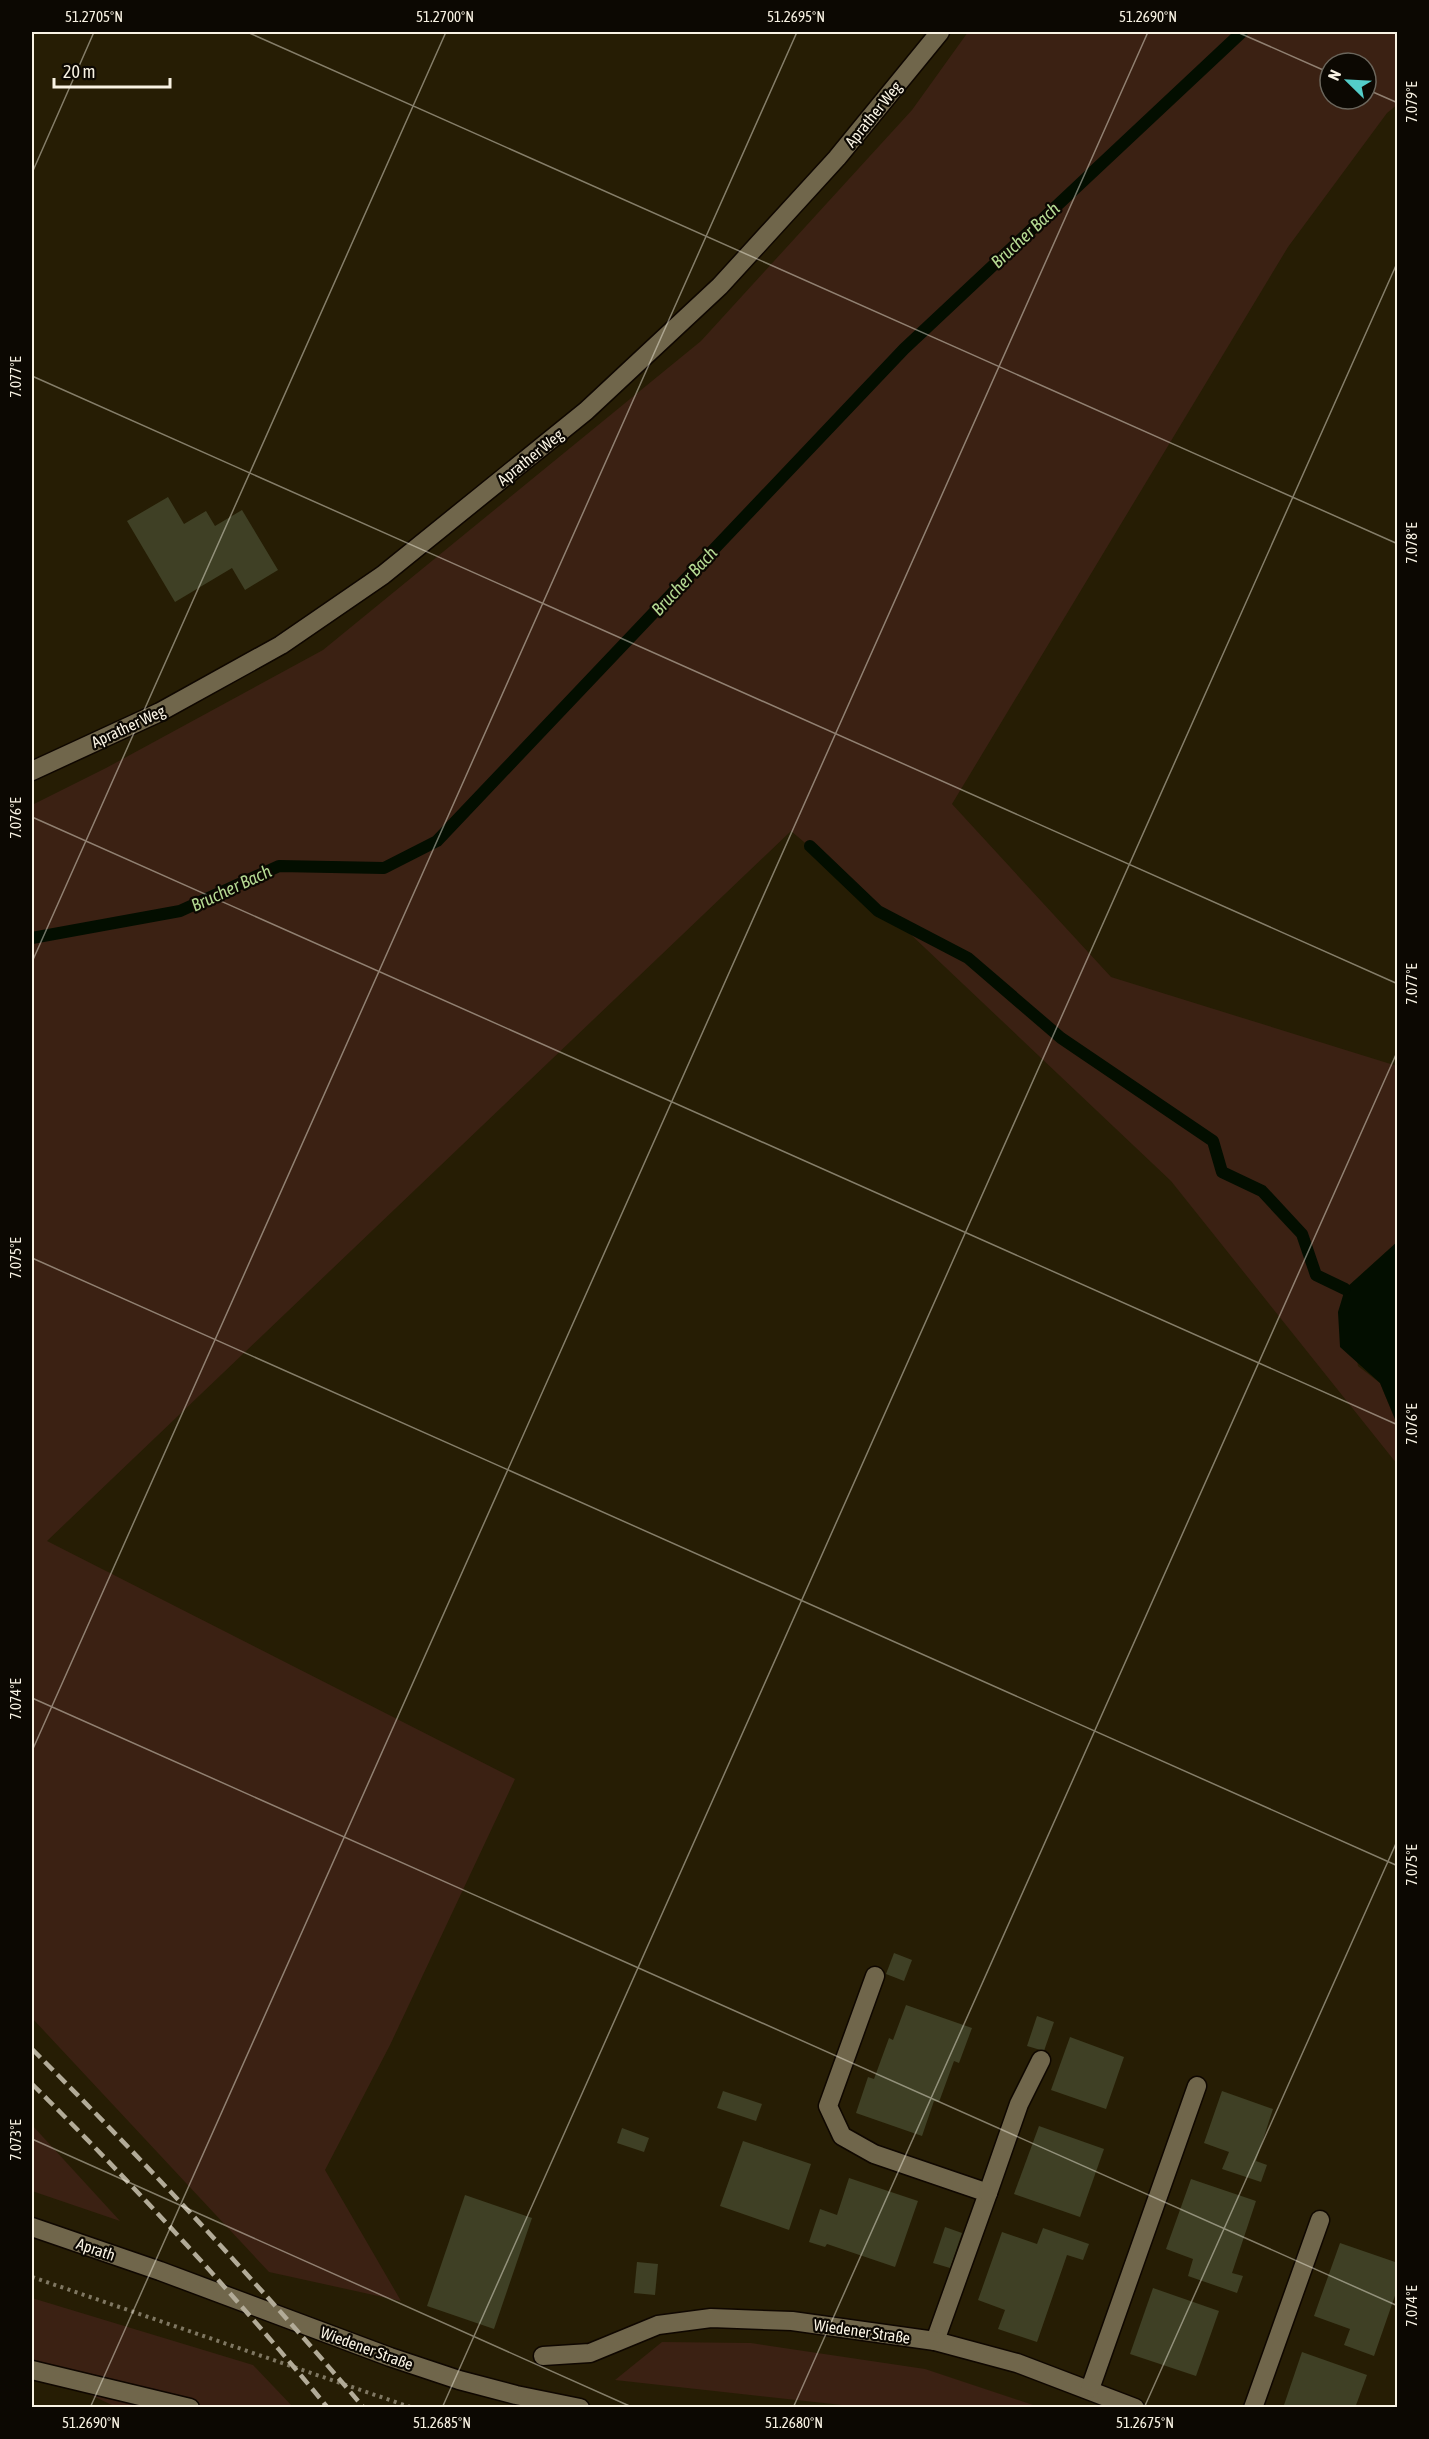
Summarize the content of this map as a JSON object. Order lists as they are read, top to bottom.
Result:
{
  "streets": {
    "street": ["Aprather Weg", "Aprath", "Wiedener Straße"]
  },
  "crossings": [
    ["Aprath", "Wiedener Straße"]
  ],
  "water": ["Brucher Bach"],
  "scale_bar": "20 m",
  "north": "top left",
  "coordinates": [
    "51.2705°N",
    "51.2700°N",
    "51.2695°N",
    "51.2690°N",
    "7.079°E",
    "7.077°E",
    "7.078°E",
    "7.076°E",
    "7.075°E",
    "7.074°E",
    "7.073°E",
    "51.2685°N",
    "51.2680°N",
    "51.2675°N"
  ]
}
